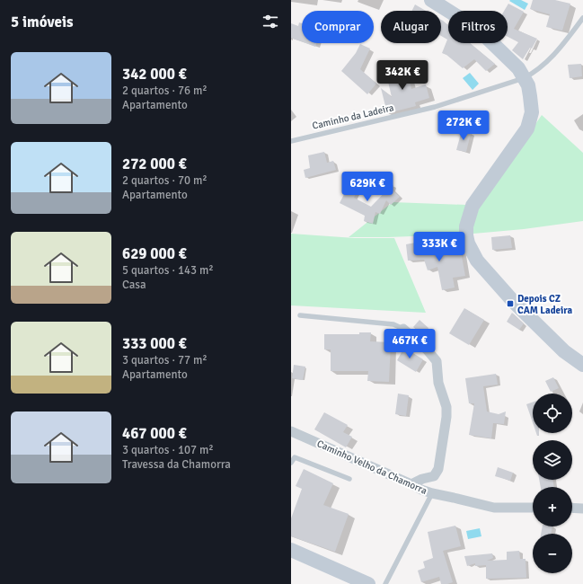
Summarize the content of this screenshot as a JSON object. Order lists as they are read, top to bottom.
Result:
{
  "streets": {
    "street": ["Caminho Velho da Chamorra"],
    "lane": ["Caminho da Ladeira"]
  },
  "places": {
    "transit": ["Depois CZ CAM Ladeira"]
  },
  "page": {
    "heading": "5 imóveis",
    "chip": ["Comprar", "Alugar", "Filtros"],
    "list": [
      {
        "name": "342 000 €",
        "note": "2 quartos · 76 m² · Apartamento"
      },
      {
        "name": "272 000 €",
        "note": "2 quartos · 70 m² · Apartamento"
      },
      {
        "name": "629 000 €",
        "note": "5 quartos · 143 m² · Casa"
      },
      {
        "name": "333 000 €",
        "note": "3 quartos · 77 m² · Apartamento"
      },
      {
        "name": "467 000 €",
        "note": "3 quartos · 107 m² · Travessa da Chamorra"
      }
    ],
    "price": [
      "342K €",
      "272K €",
      "629K €",
      "333K €",
      "467K €"
    ],
    "map_buttons": ["+", "−"]
  }
}
